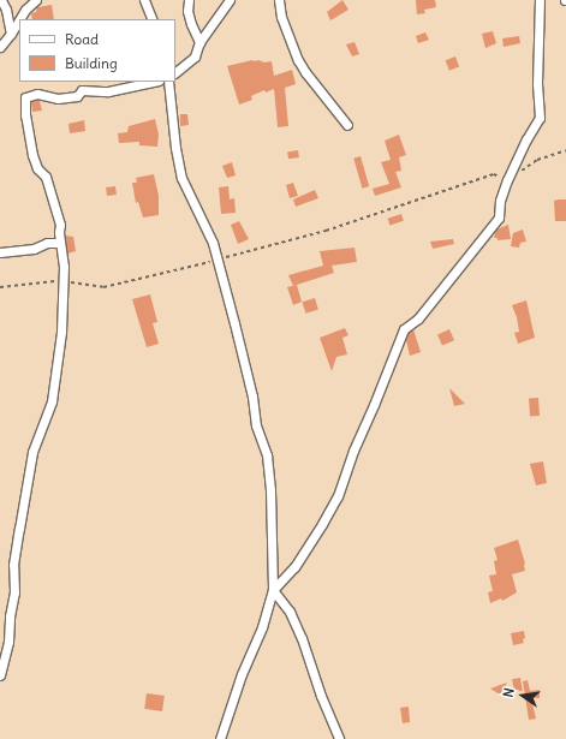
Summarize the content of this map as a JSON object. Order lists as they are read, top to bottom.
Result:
{
  "legend": ["Road", "Building"],
  "north": "left"
}
